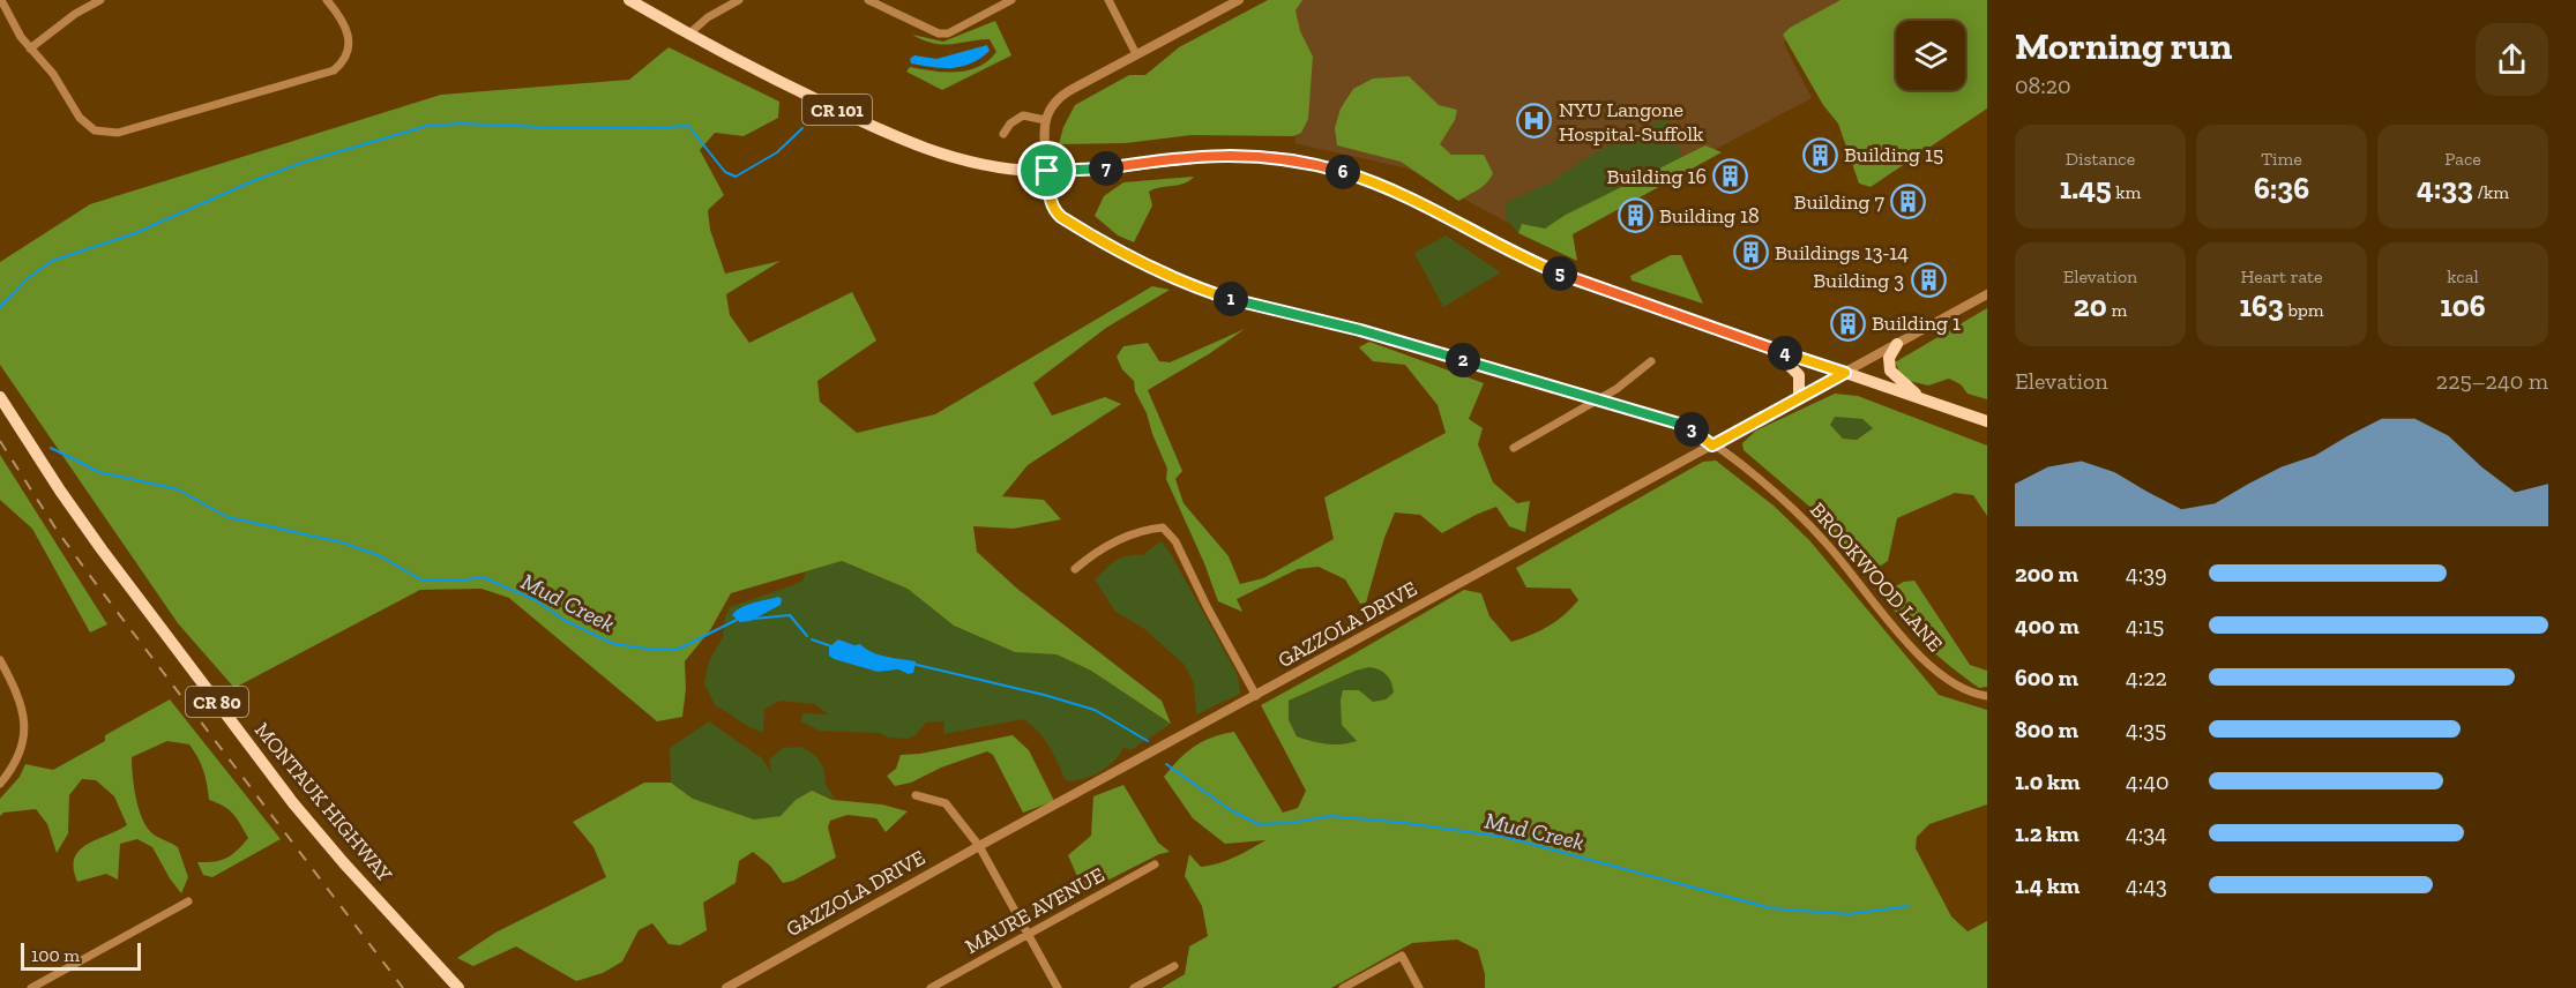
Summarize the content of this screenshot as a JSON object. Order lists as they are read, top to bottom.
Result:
{
  "streets": {
    "main road": ["CR 101", "CR 80", "MONTAUK HIGHWAY"],
    "street": ["BROOKWOOD LANE", "GAZZOLA DRIVE", "MAURE AVENUE"]
  },
  "crossings": [
    ["CR 101", "BROOKWOOD LANE"],
    ["CR 101", "GAZZOLA DRIVE"],
    ["BROOKWOOD LANE", "GAZZOLA DRIVE"]
  ],
  "water": ["Mud Creek"],
  "places": {
    "hospital": ["NYU Langone Hospital-Suffolk"],
    "building": [
      "Building 15",
      "Building 16",
      "Building 7",
      "Building 18",
      "Buildings 13-14",
      "Building 3",
      "Building 1"
    ]
  },
  "scale_bar": "100 m",
  "page": {
    "heading": ["Morning run", "08:20"],
    "stats": [
      ["Distance", "1.45 km"],
      ["Time", "6:36"],
      ["Pace", "4:33 /km"],
      ["Elevation", "20 m"],
      ["Heart rate", "163 bpm"],
      ["kcal", "106"]
    ],
    "pins": [
      "7",
      "6",
      "5",
      "1",
      "4",
      "2",
      "3"
    ],
    "chart": ["Elevation", "225–240 m"],
    "list": [
      {
        "name": "200 m",
        "note": "4:39"
      },
      {
        "name": "400 m",
        "note": "4:15"
      },
      {
        "name": "600 m",
        "note": "4:22"
      },
      {
        "name": "800 m",
        "note": "4:35"
      },
      {
        "name": "1.0 km",
        "note": "4:40"
      },
      {
        "name": "1.2 km",
        "note": "4:34"
      },
      {
        "name": "1.4 km",
        "note": "4:43"
      }
    ],
    "scale": "100 m"
  }
}
